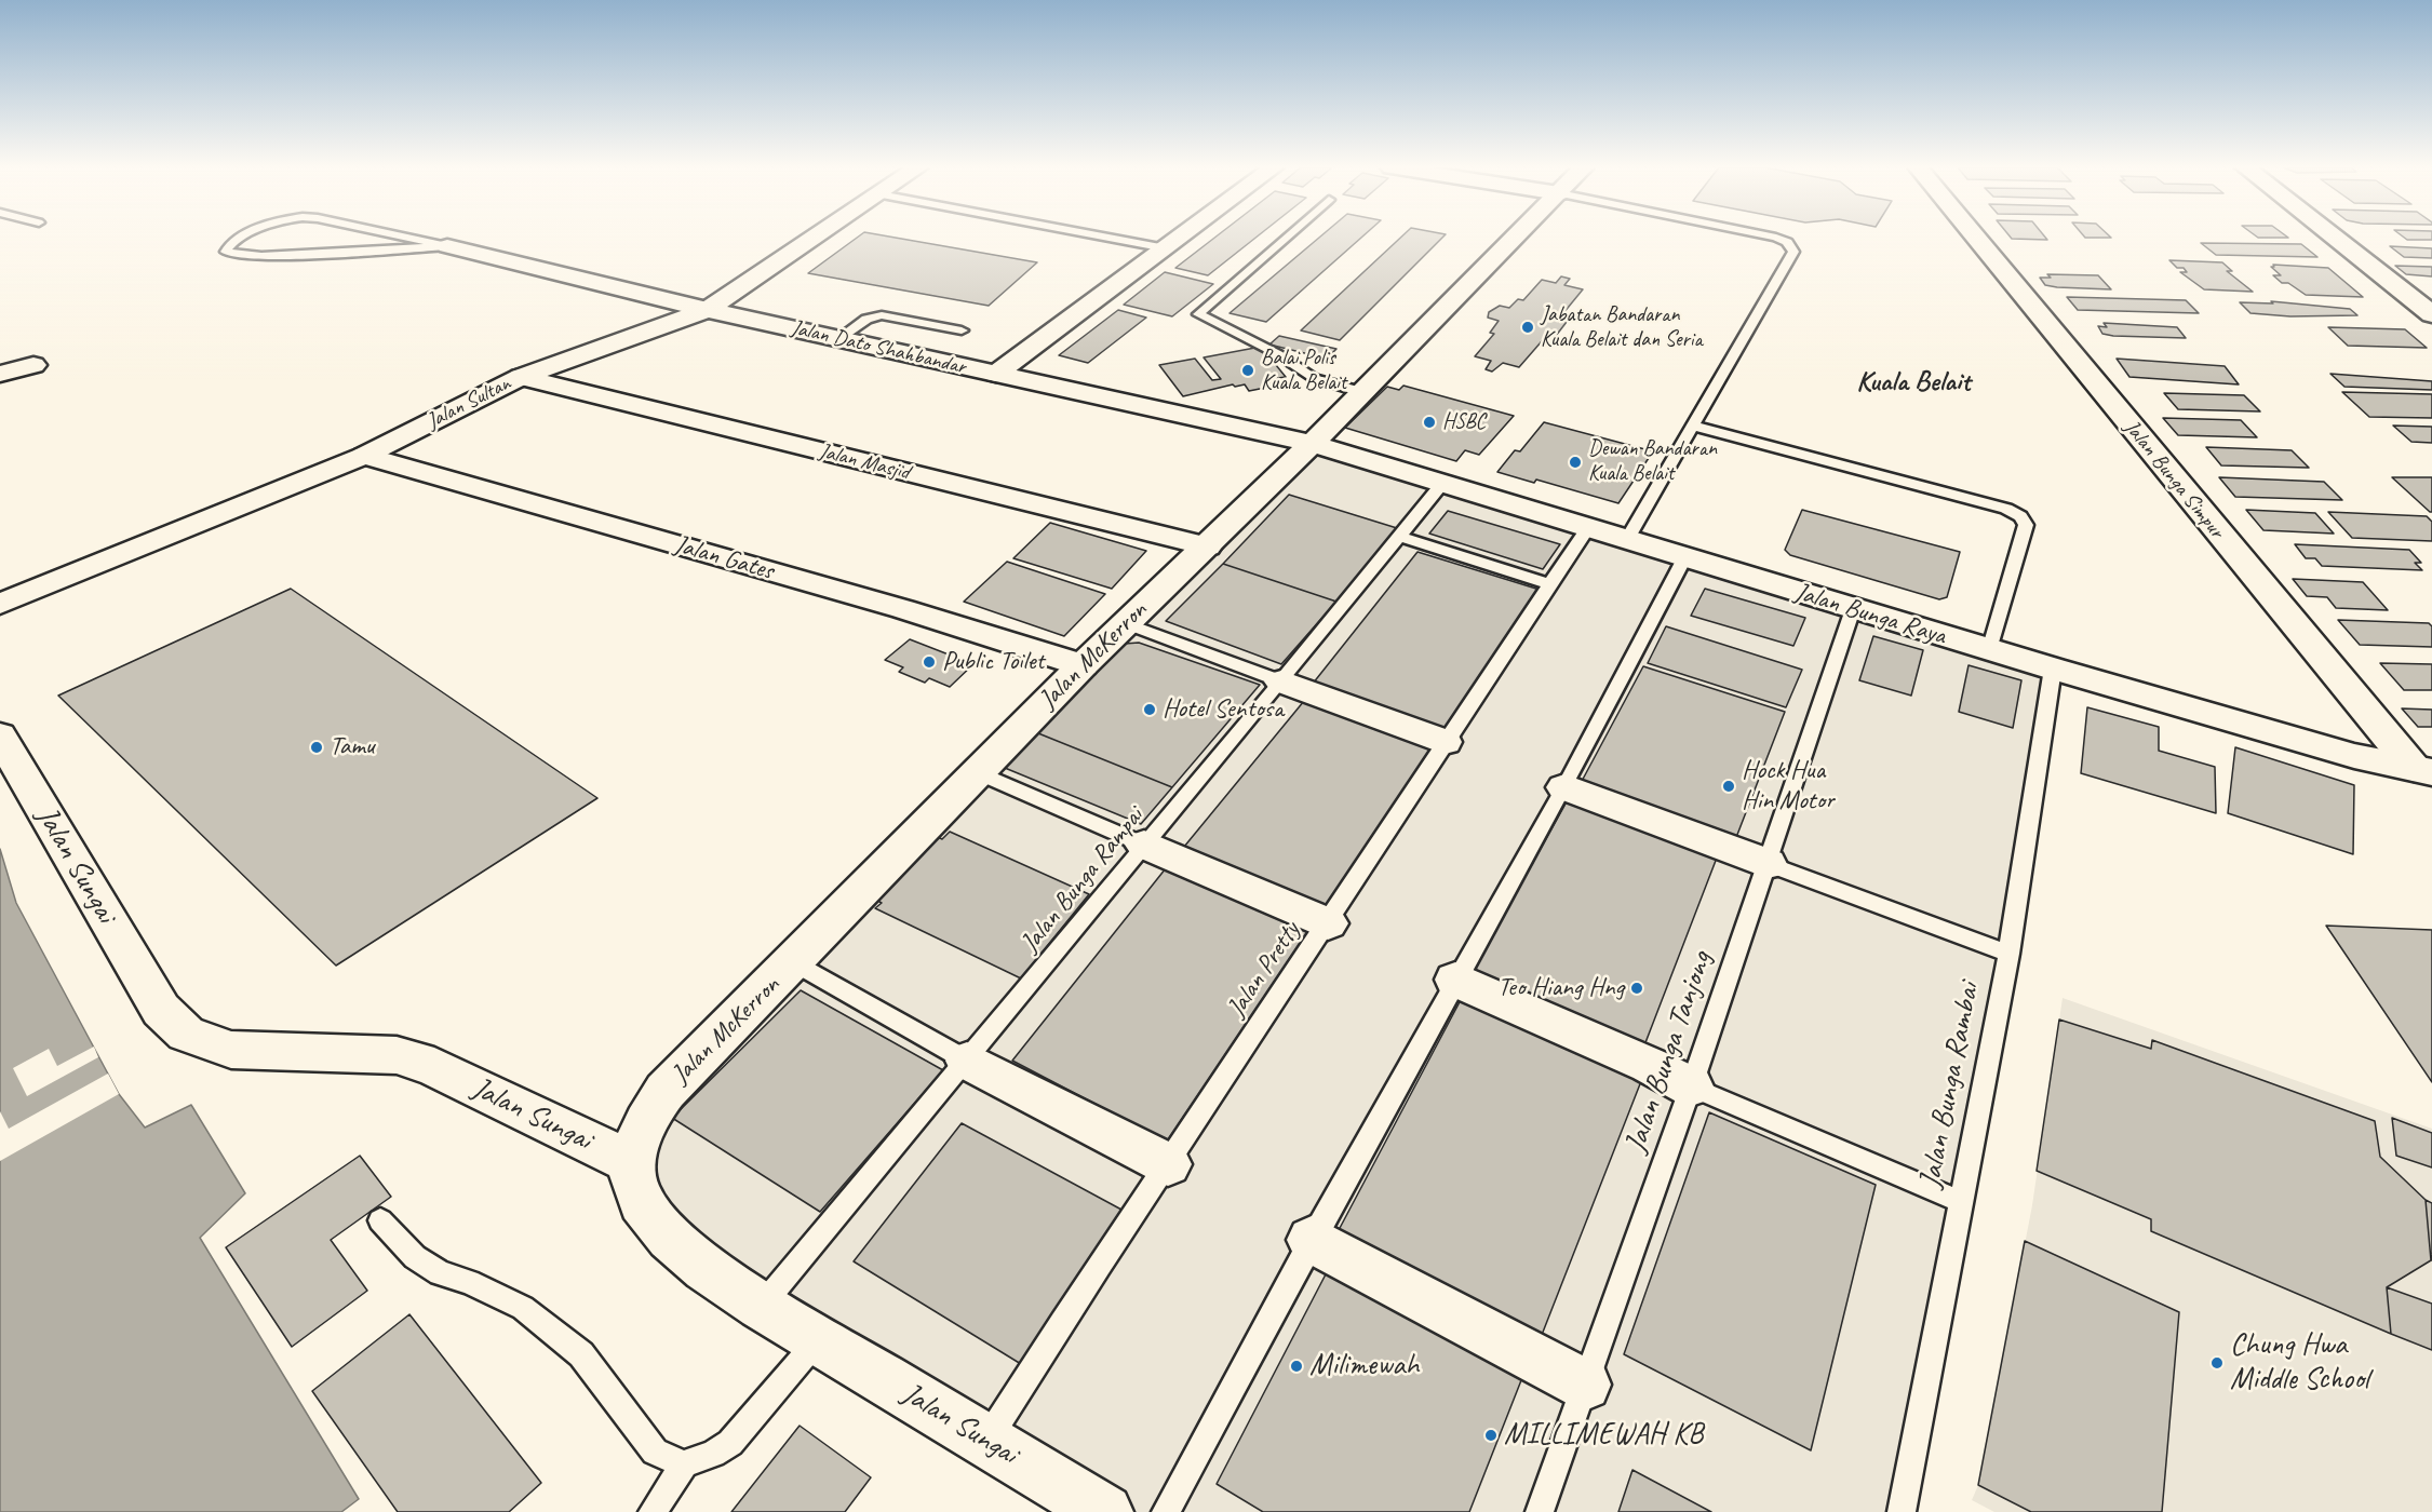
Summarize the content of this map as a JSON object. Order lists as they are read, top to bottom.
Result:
{
  "streets": {
    "street": [
      "Jalan Dato Shahbandar",
      "Jalan Sultan",
      "Jalan Masjid",
      "Jalan Bunga Simpur",
      "Jalan Gates",
      "Jalan Bunga Raya",
      "Jalan McKerron",
      "Jalan Sungai"
    ],
    "lane": [
      "Jalan Bunga Rampai",
      "Jalan Pretty",
      "Jalan Bunga Tanjong",
      "Jalan Bunga Rambai"
    ]
  },
  "crossings": [
    ["Jalan Dato Shahbandar", "Jalan Sultan"],
    ["Jalan Dato Shahbandar", "Jalan Bunga Raya"],
    ["Jalan Dato Shahbandar", "Jalan McKerron"],
    ["Jalan Sultan", "Jalan Masjid"],
    ["Jalan Sultan", "Jalan Gates"],
    ["Jalan Masjid", "Jalan McKerron"],
    ["Jalan Bunga Simpur", "Jalan Bunga Raya"],
    ["Jalan Gates", "Jalan McKerron"],
    ["Jalan Bunga Raya", "Jalan McKerron"],
    ["Jalan Bunga Raya", "Jalan Bunga Rampai"],
    ["Jalan Bunga Raya", "Jalan Pretty"],
    ["Jalan Bunga Raya", "Jalan Bunga Tanjong"],
    ["Jalan Bunga Raya", "Jalan Bunga Rambai"],
    ["Jalan McKerron", "Jalan Sungai"],
    ["Jalan Sungai", "Jalan Bunga Rampai"],
    ["Jalan Sungai", "Jalan Pretty"]
  ],
  "districts": ["Kuala Belait"],
  "places": [
    "Jabatan Bandaran Kuala Belait dan Seria",
    "Balai Polis Kuala Belait",
    "HSBC",
    "Dewan Bandaran Kuala Belait",
    "Public Toilet",
    "Hotel Sentosa",
    "Tamu",
    "Hock Hua Hin Motor",
    "Teo Hiang Hng",
    "Chung Hwa Middle School",
    "Milimewah",
    "MILLIMEWAH KB"
  ]
}
